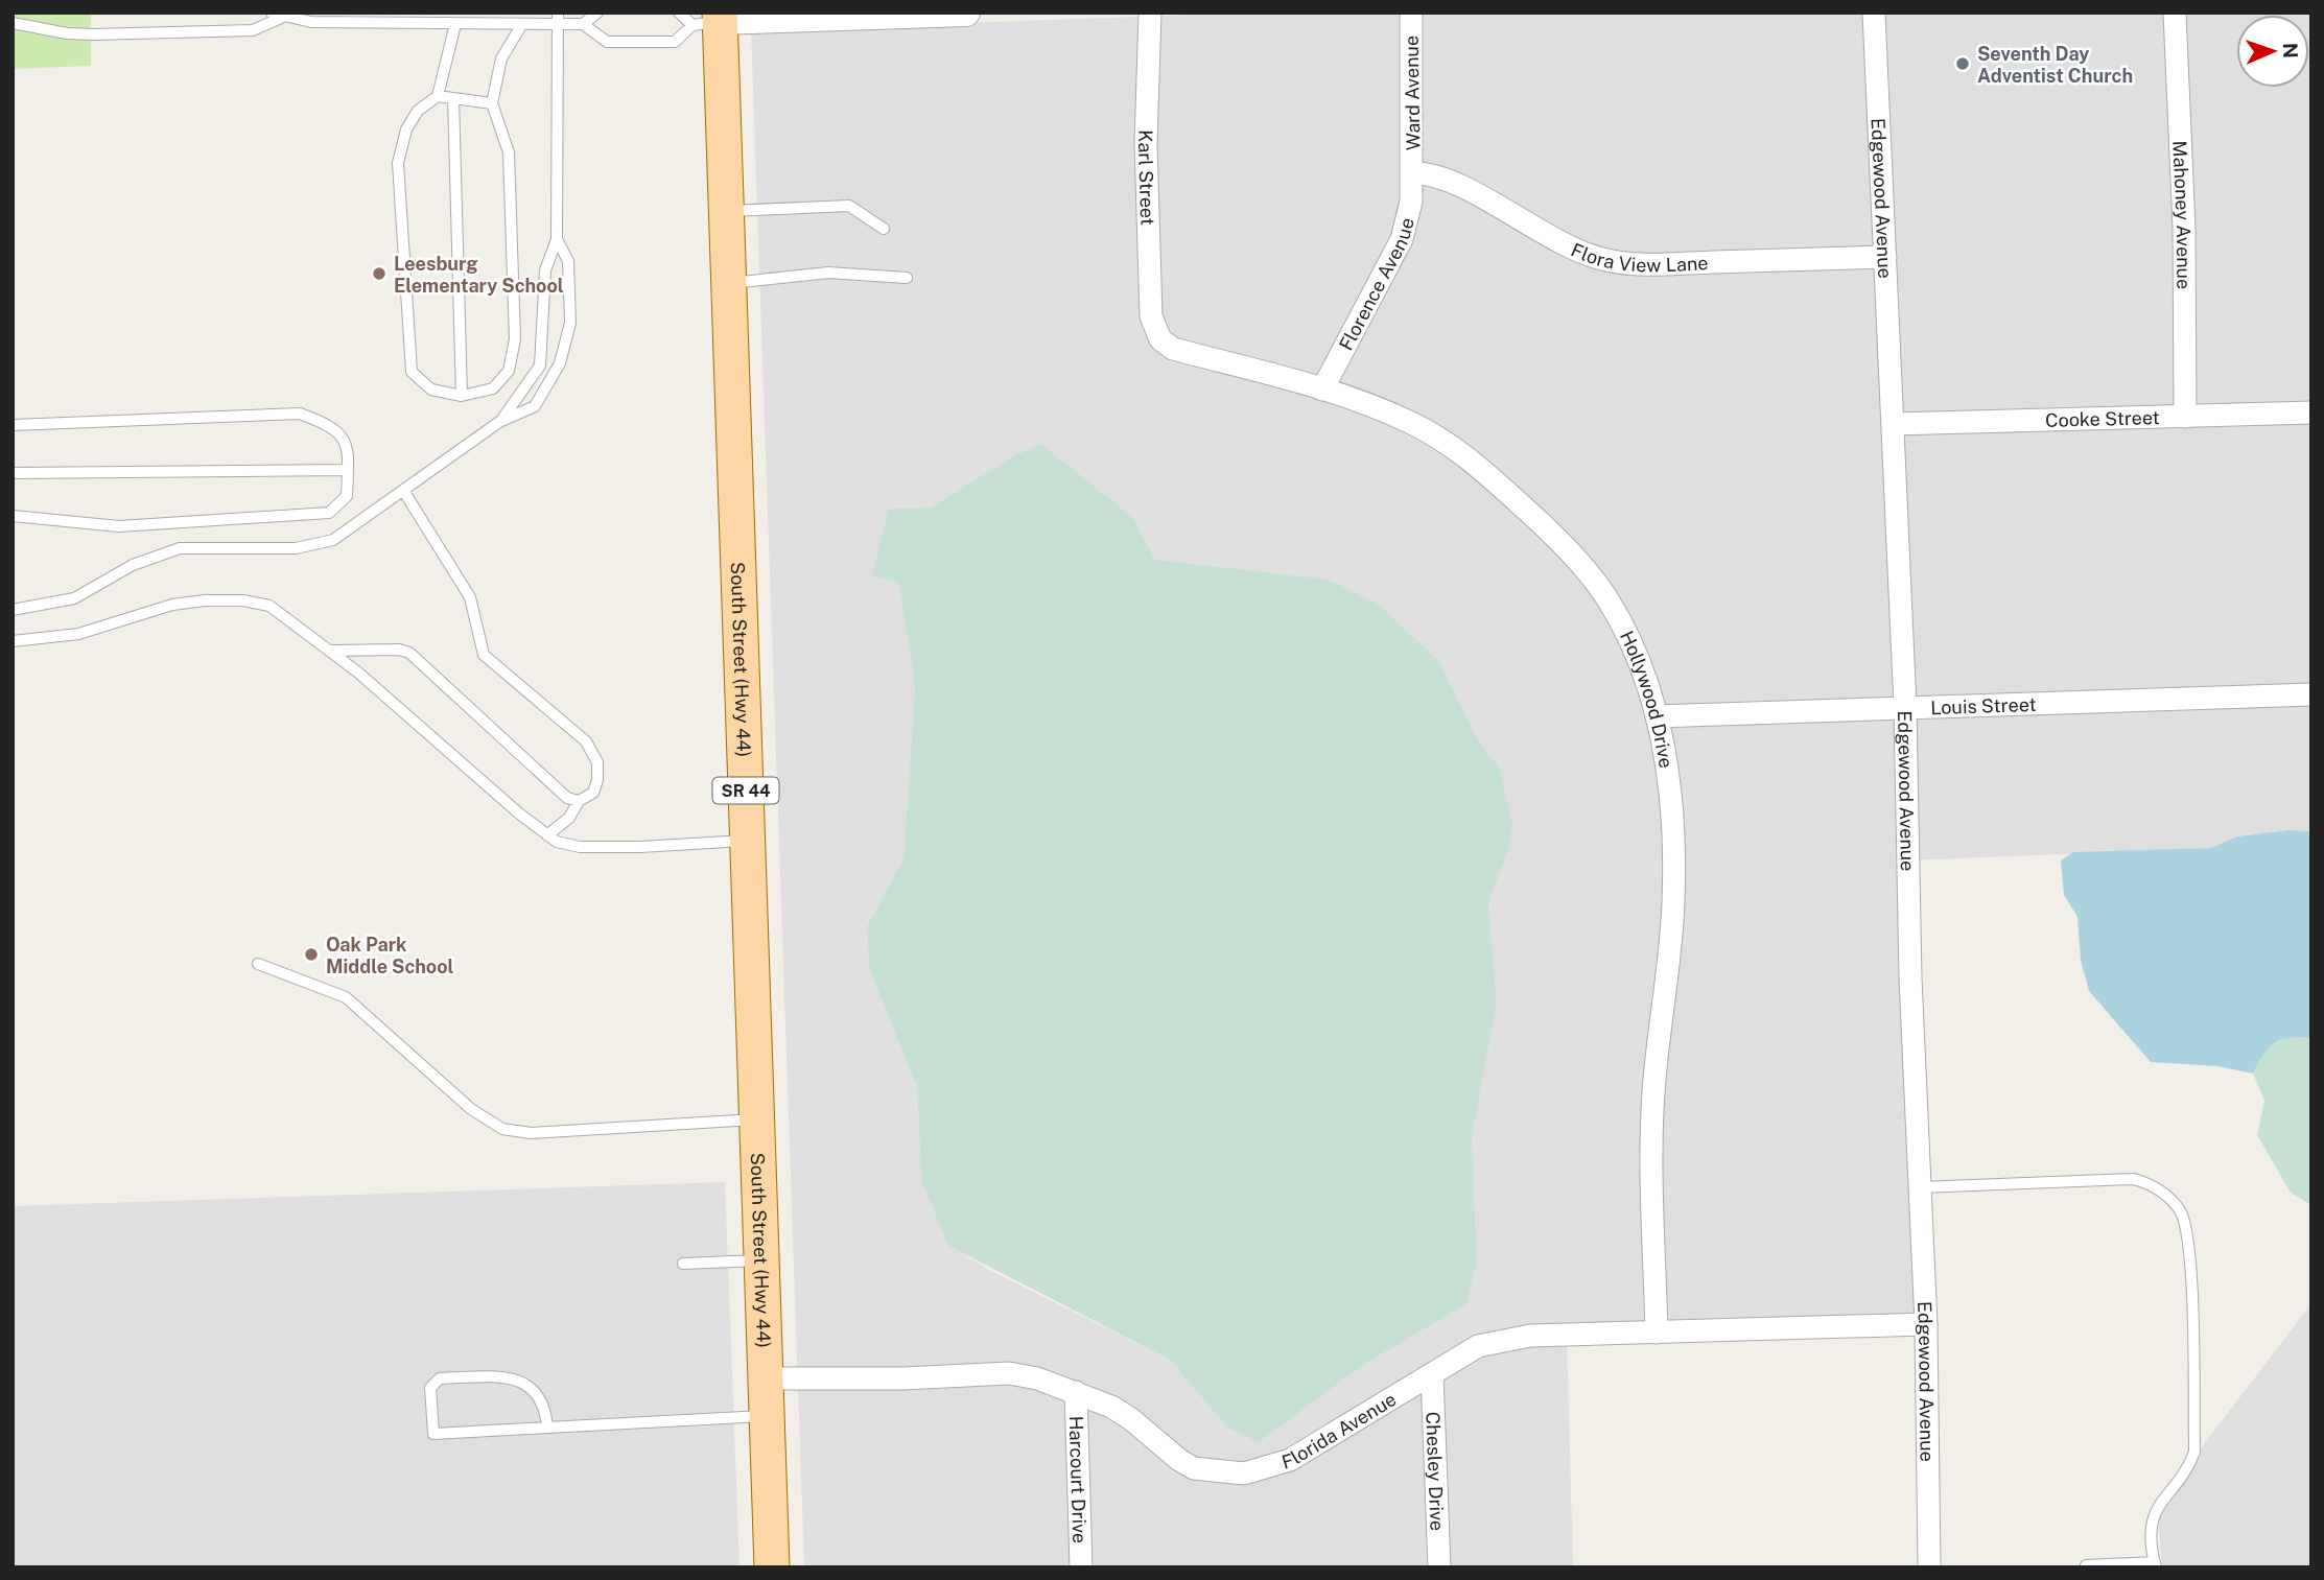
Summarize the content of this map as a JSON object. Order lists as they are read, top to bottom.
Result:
{
  "streets": {
    "main road": ["South Street (Hwy 44)", "SR 44"],
    "street": [
      "Ward Avenue",
      "Karl Street",
      "Edgewood Avenue",
      "Mahoney Avenue",
      "Flora View Lane",
      "Florence Avenue",
      "Cooke Street",
      "Hollywood Drive",
      "Louis Street",
      "Florida Avenue",
      "Chesley Drive",
      "Harcourt Drive"
    ]
  },
  "crossings": [
    ["Ward Avenue", "Flora View Lane"],
    ["Ward Avenue", "Florence Avenue"],
    ["Karl Street", "Hollywood Drive"],
    ["Edgewood Avenue", "Flora View Lane"],
    ["Edgewood Avenue", "Cooke Street"],
    ["Edgewood Avenue", "Louis Street"],
    ["Edgewood Avenue", "Florida Avenue"],
    ["Mahoney Avenue", "Cooke Street"],
    ["Flora View Lane", "Florence Avenue"],
    ["Florence Avenue", "Hollywood Drive"],
    ["South Street (Hwy 44)", "Florida Avenue"],
    ["Hollywood Drive", "Louis Street"],
    ["Hollywood Drive", "Florida Avenue"],
    ["Florida Avenue", "Chesley Drive"],
    ["Florida Avenue", "Harcourt Drive"]
  ],
  "places": ["Seventh Day Adventist Church", "Leesburg Elementary School", "Oak Park Middle School"],
  "north": "right"
}
